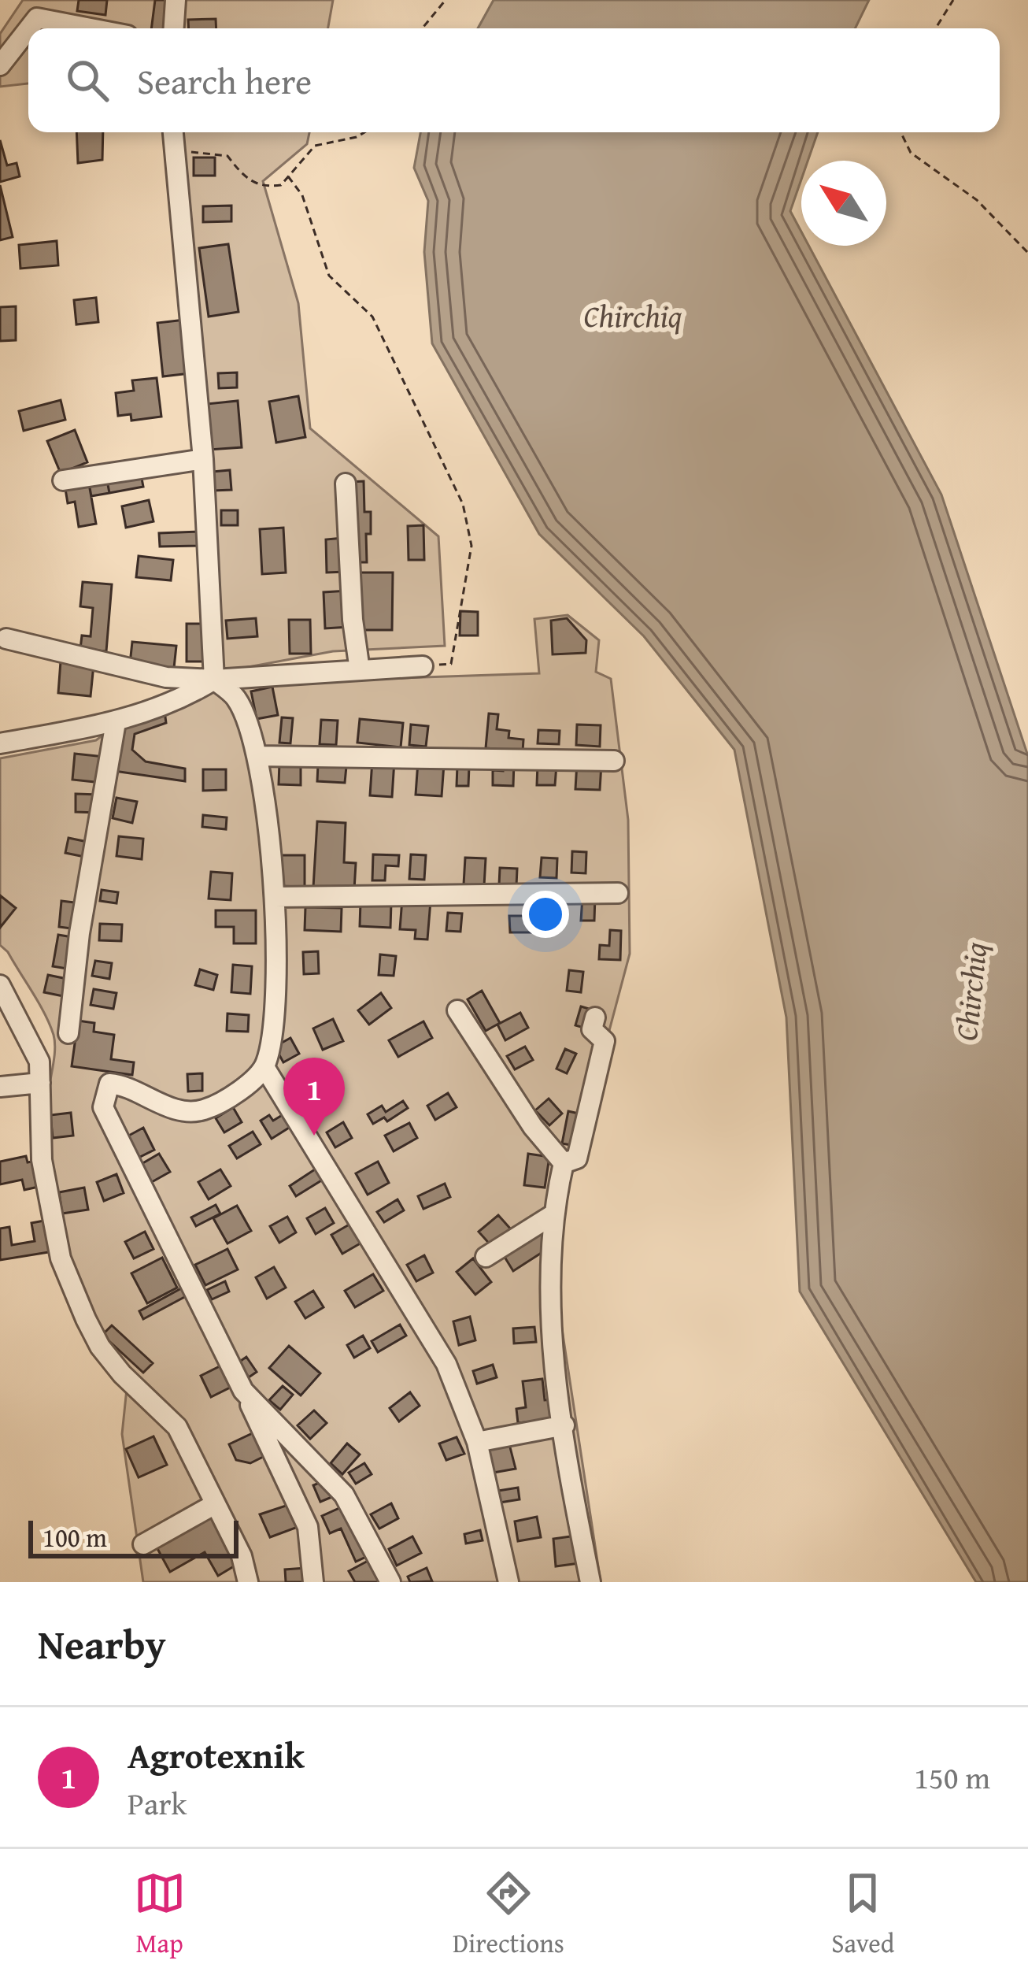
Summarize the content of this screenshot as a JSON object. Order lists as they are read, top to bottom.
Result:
{
  "water": ["Chirchiq"],
  "scale_bar": "100 m",
  "north": "top left",
  "page": {
    "search": "Search here",
    "pins": "1",
    "scale": "100 m",
    "heading": "Nearby",
    "list": [
      {
        "mark": "1",
        "name": "Agrotexnik",
        "note": "Park",
        "value": "150 m"
      }
    ],
    "nav": ["Map", "Directions", "Saved"]
  }
}
